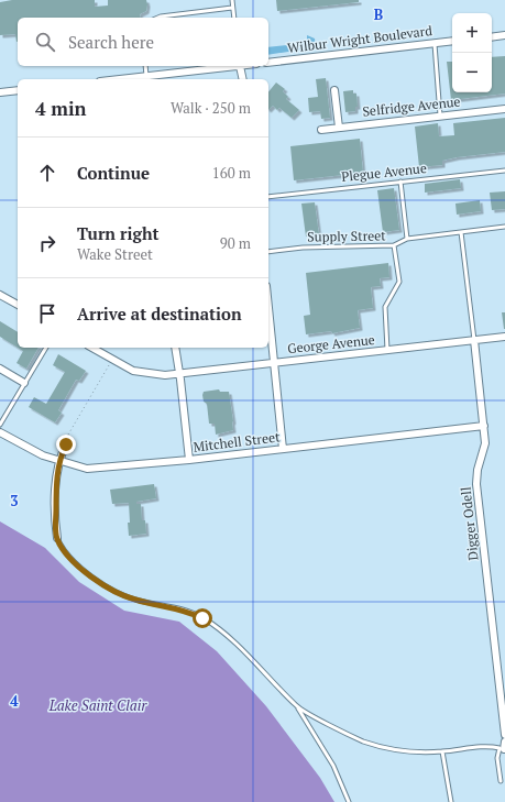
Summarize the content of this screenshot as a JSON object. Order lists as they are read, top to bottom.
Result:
{
  "streets": {
    "street": [
      "Wilbur Wright Boulevard",
      "Selfridge Avenue",
      "George Avenue",
      "Mitchell Street",
      "Digger Odell"
    ],
    "lane": ["Plegue Avenue", "Supply Street"]
  },
  "crossings": [
    ["Supply Street", "Digger Odell"],
    ["George Avenue", "Digger Odell"],
    ["Mitchell Street", "Digger Odell"]
  ],
  "water": ["Lake Saint Clair"],
  "page": {
    "map_buttons": ["+", "−"],
    "search": "Search here",
    "heading": ["4 min", "Walk · 250 m"],
    "list": [
      ["Continue", "160 m"],
      ["Turn right", "Wake Street", "90 m"],
      "Arrive at destination"
    ]
  },
  "grid": {
    "columns": ["B"],
    "rows": ["3", "4"]
  }
}
